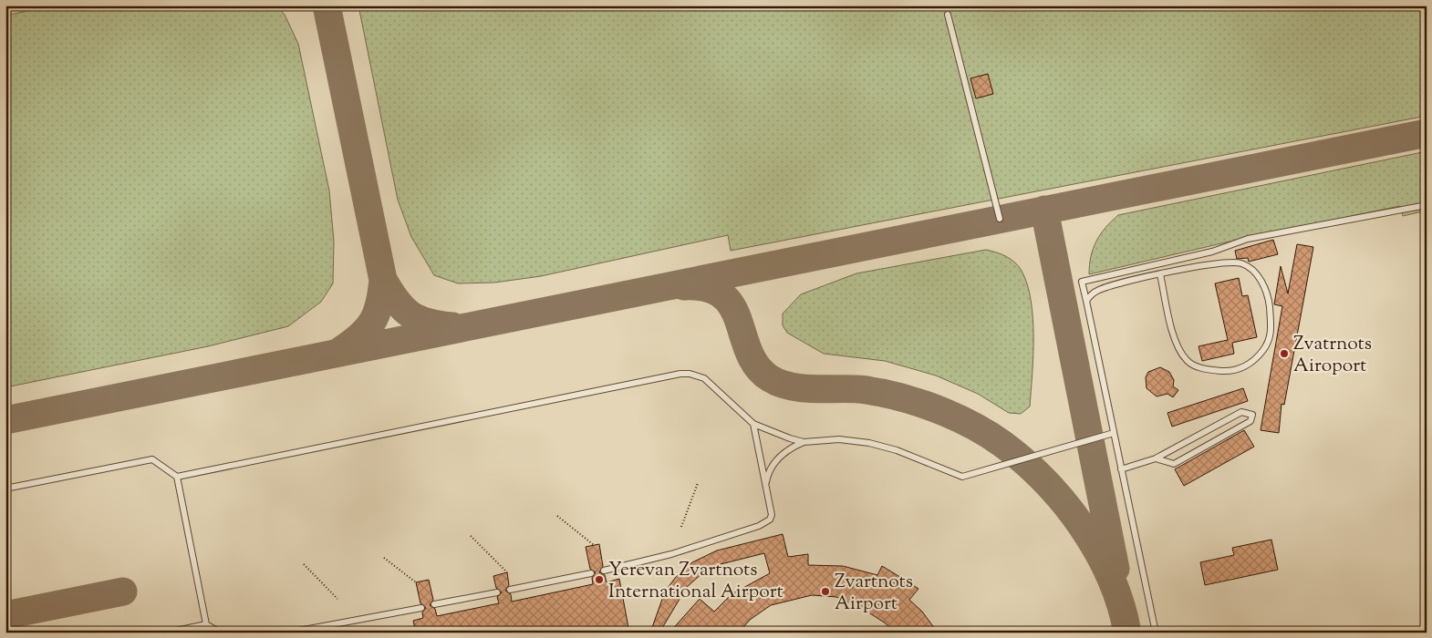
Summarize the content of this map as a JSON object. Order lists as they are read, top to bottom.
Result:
{
  "places": ["Zvatrnots Airoport", "Yerevan Zvartnots International Airport", "Zvartnots Airport"]
}
